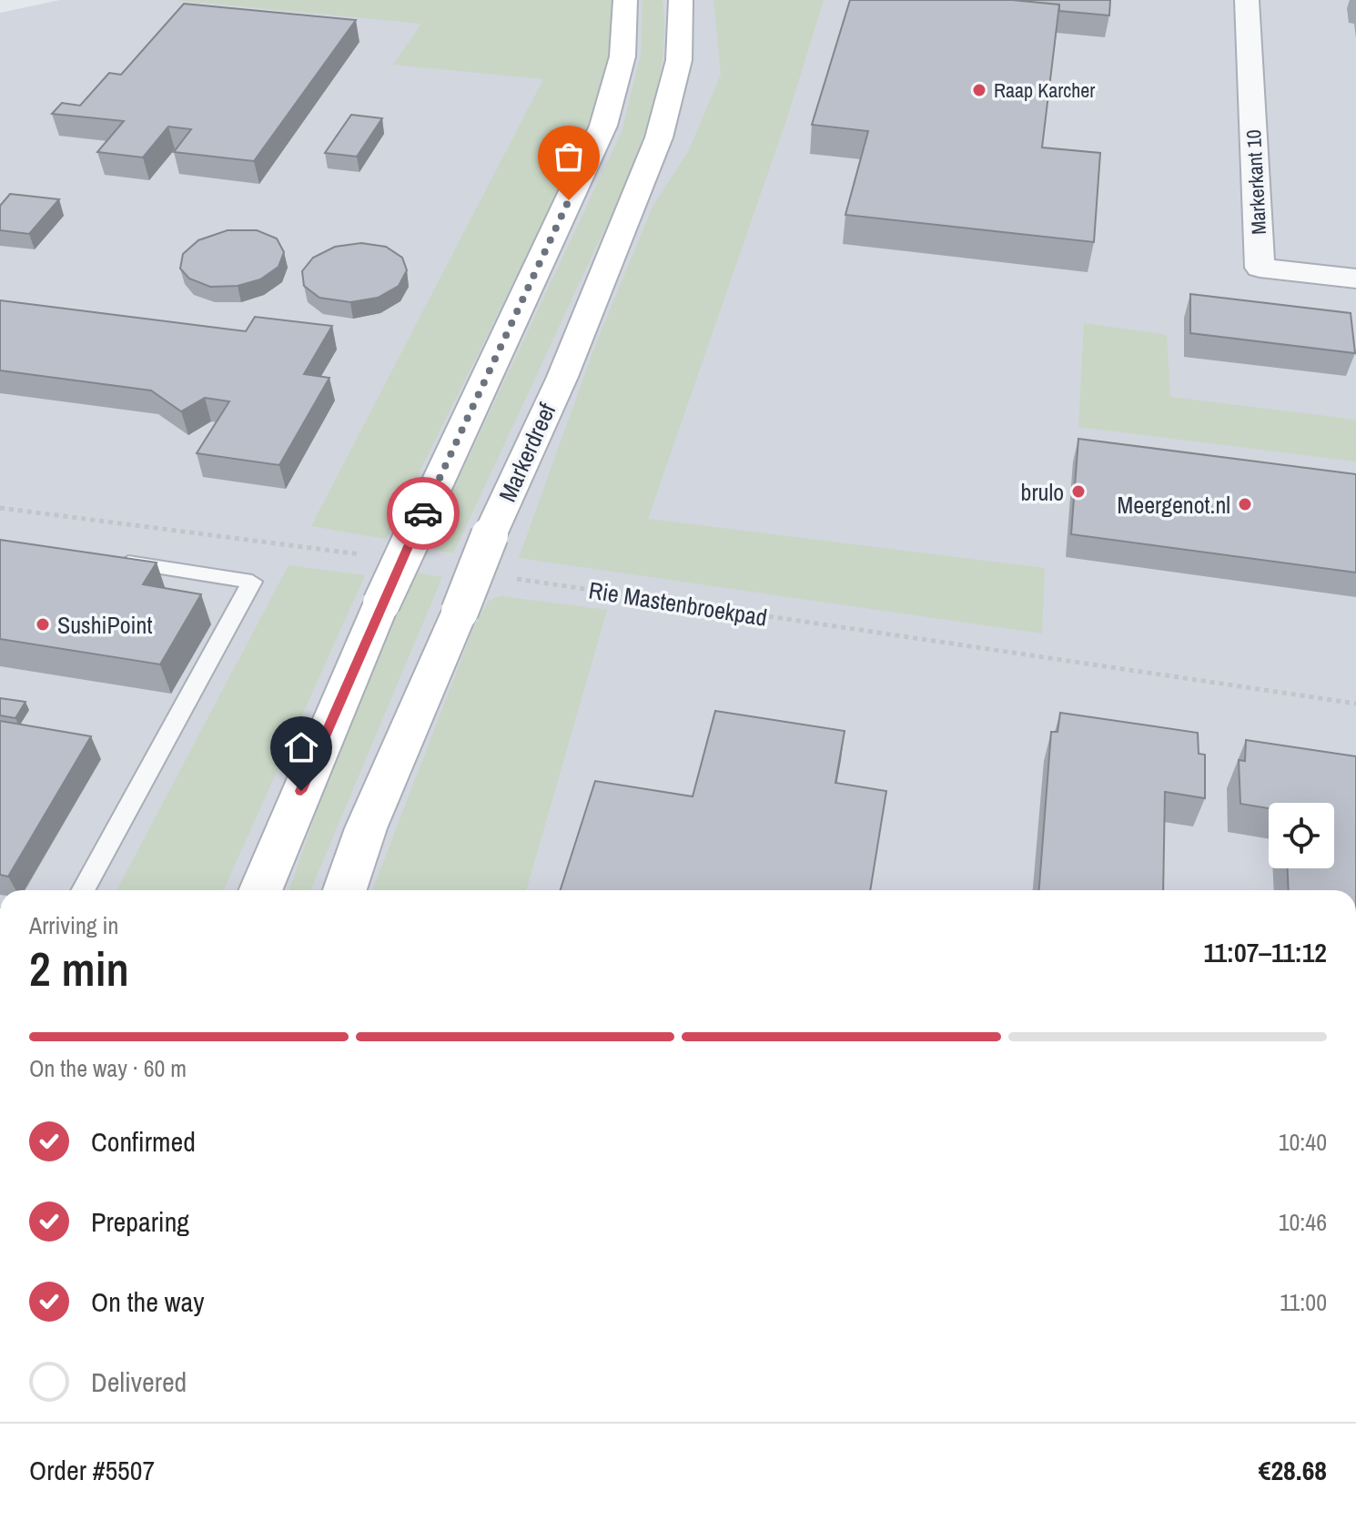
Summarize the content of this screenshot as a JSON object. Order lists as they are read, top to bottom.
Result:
{
  "streets": {
    "main road": ["Markerdreef"],
    "street": ["Markerkant 10"],
    "path": ["Rie Mastenbroekpad"]
  },
  "places": [
    "Raap Karcher",
    "brulo",
    "Meergenot.nl",
    "SushiPoint"
  ],
  "page": {
    "heading": ["2 min", "Arriving in", "11:07–11:12"],
    "panel": ["Order #5507", "€28.68"],
    "bar": "On the way · 60 m",
    "list": [
      ["Confirmed", "10:40"],
      ["Preparing", "10:46"],
      ["On the way", "11:00"],
      "Delivered"
    ]
  }
}
